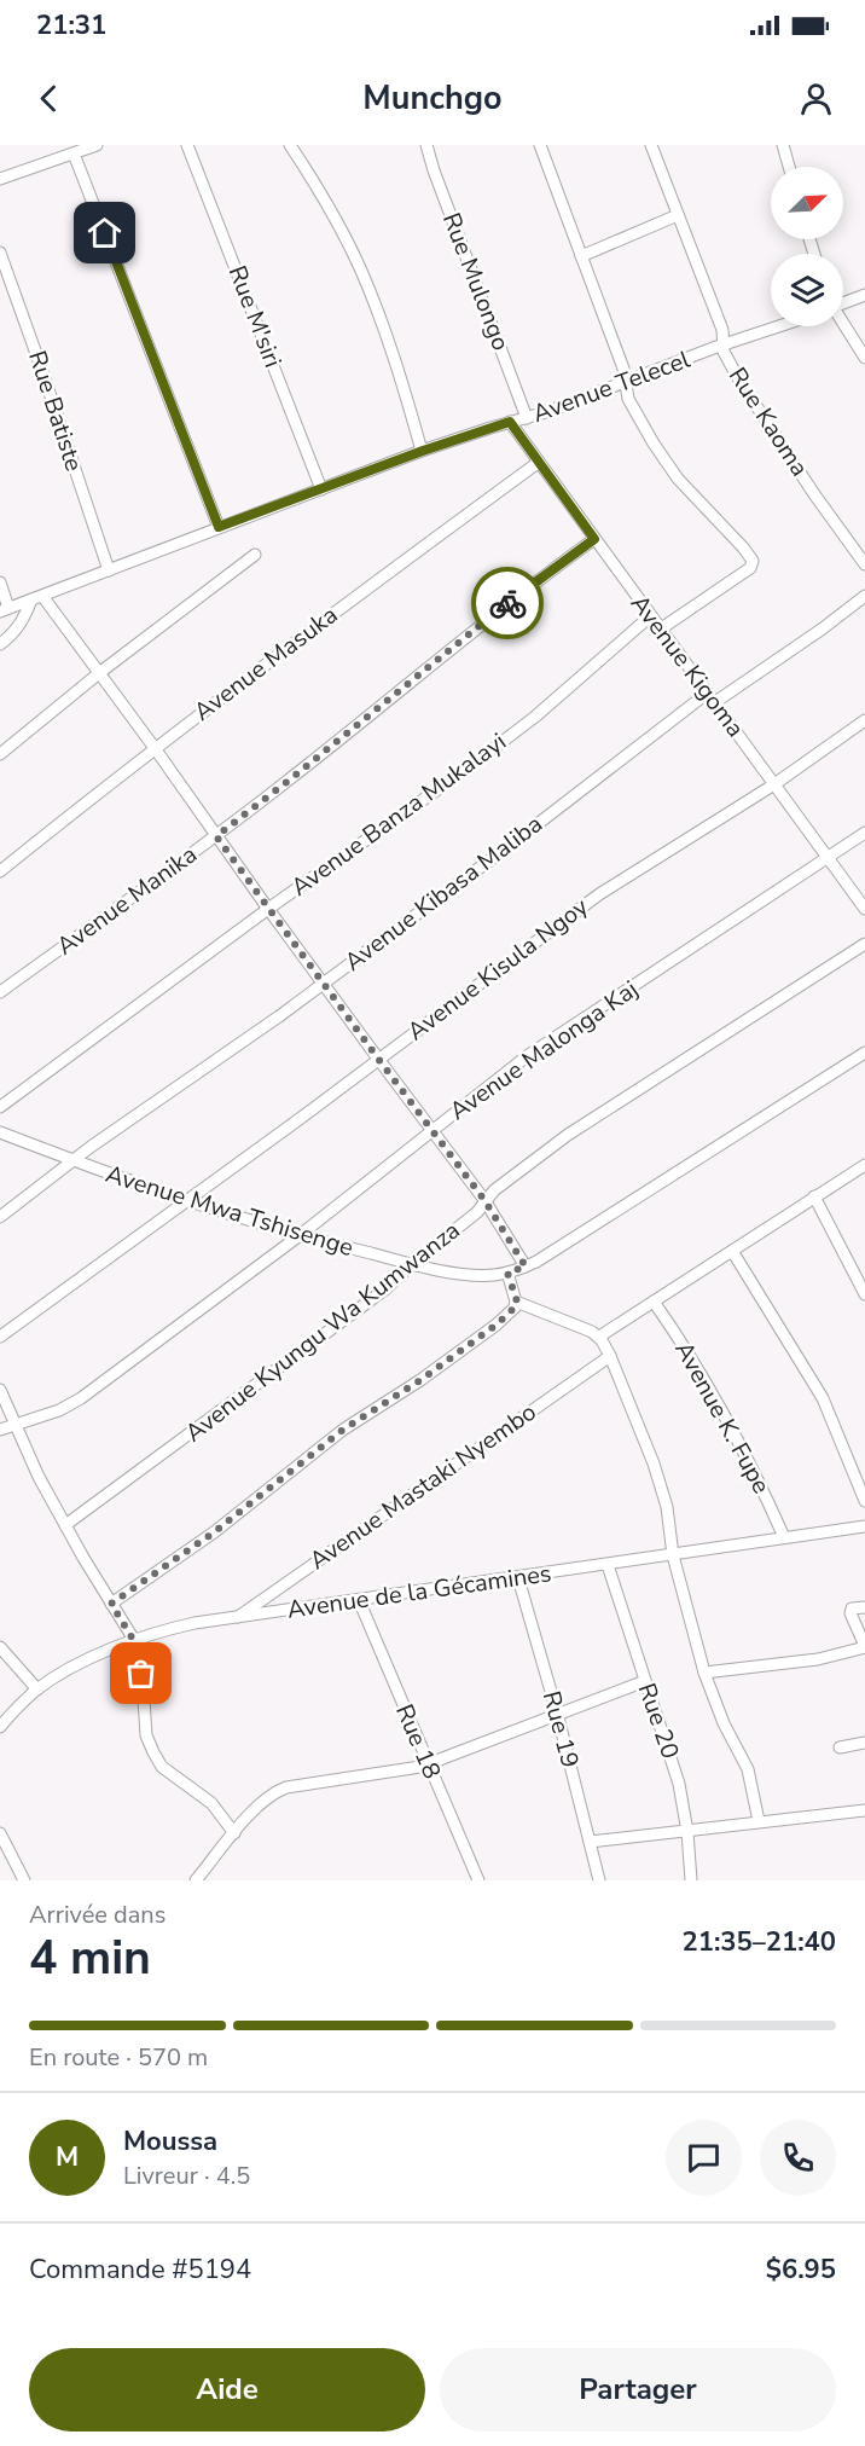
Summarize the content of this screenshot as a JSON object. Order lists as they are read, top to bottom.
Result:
{
  "streets": {
    "street": [
      "Rue Mulongo",
      "Rue M'siri",
      "Avenue Telecel",
      "Rue Batiste",
      "Rue Kaoma",
      "Avenue Masuka",
      "Avenue Kigoma",
      "Avenue Banza Mukalayi",
      "Avenue Kibasa Maliba",
      "Avenue Manika",
      "Avenue Kisula Ngoy",
      "Avenue Malonga Kaj",
      "Avenue Mwa Tshisenge",
      "Avenue Kyungu Wa Kumwanza",
      "Avenue K. Fupe",
      "Avenue Mastaki Nyembo",
      "Avenue de la Gécamines",
      "Rue 20",
      "Rue 19",
      "Rue 18"
    ]
  },
  "crossings": [
    ["Rue Mulongo", "Avenue Telecel"],
    ["Rue M'siri", "Avenue Telecel"],
    ["Avenue Telecel", "Rue Batiste"],
    ["Avenue Telecel", "Rue Kaoma"],
    ["Avenue Telecel", "Avenue Kigoma"],
    ["Avenue Masuka", "Avenue Kigoma"],
    ["Avenue Kigoma", "Avenue Banza Mukalayi"],
    ["Avenue Kigoma", "Avenue Kibasa Maliba"],
    ["Avenue Kigoma", "Avenue Manika"],
    ["Avenue Kigoma", "Avenue Kisula Ngoy"],
    ["Avenue Kigoma", "Avenue Malonga Kaj"],
    ["Avenue Kibasa Maliba", "Avenue Mwa Tshisenge"],
    ["Avenue Kisula Ngoy", "Avenue Mwa Tshisenge"],
    ["Avenue Malonga Kaj", "Avenue Mwa Tshisenge"],
    ["Avenue Mwa Tshisenge", "Avenue Kyungu Wa Kumwanza"],
    ["Avenue K. Fupe", "Avenue de la Gécamines"],
    ["Avenue Mastaki Nyembo", "Avenue de la Gécamines"],
    ["Avenue de la Gécamines", "Rue 20"],
    ["Avenue de la Gécamines", "Rue 19"],
    ["Avenue de la Gécamines", "Rue 18"]
  ],
  "north": "top right",
  "page": {
    "status": "21:31",
    "header": "Munchgo",
    "heading": ["4 min", "Arrivée dans", "21:35–21:40"],
    "panel": [
      "Moussa",
      "Livreur · 4.5",
      "Commande #5194",
      "$6.95"
    ],
    "bar": "En route · 570 m",
    "round": "M",
    "buttons": ["Aide", "Partager"]
  }
}
